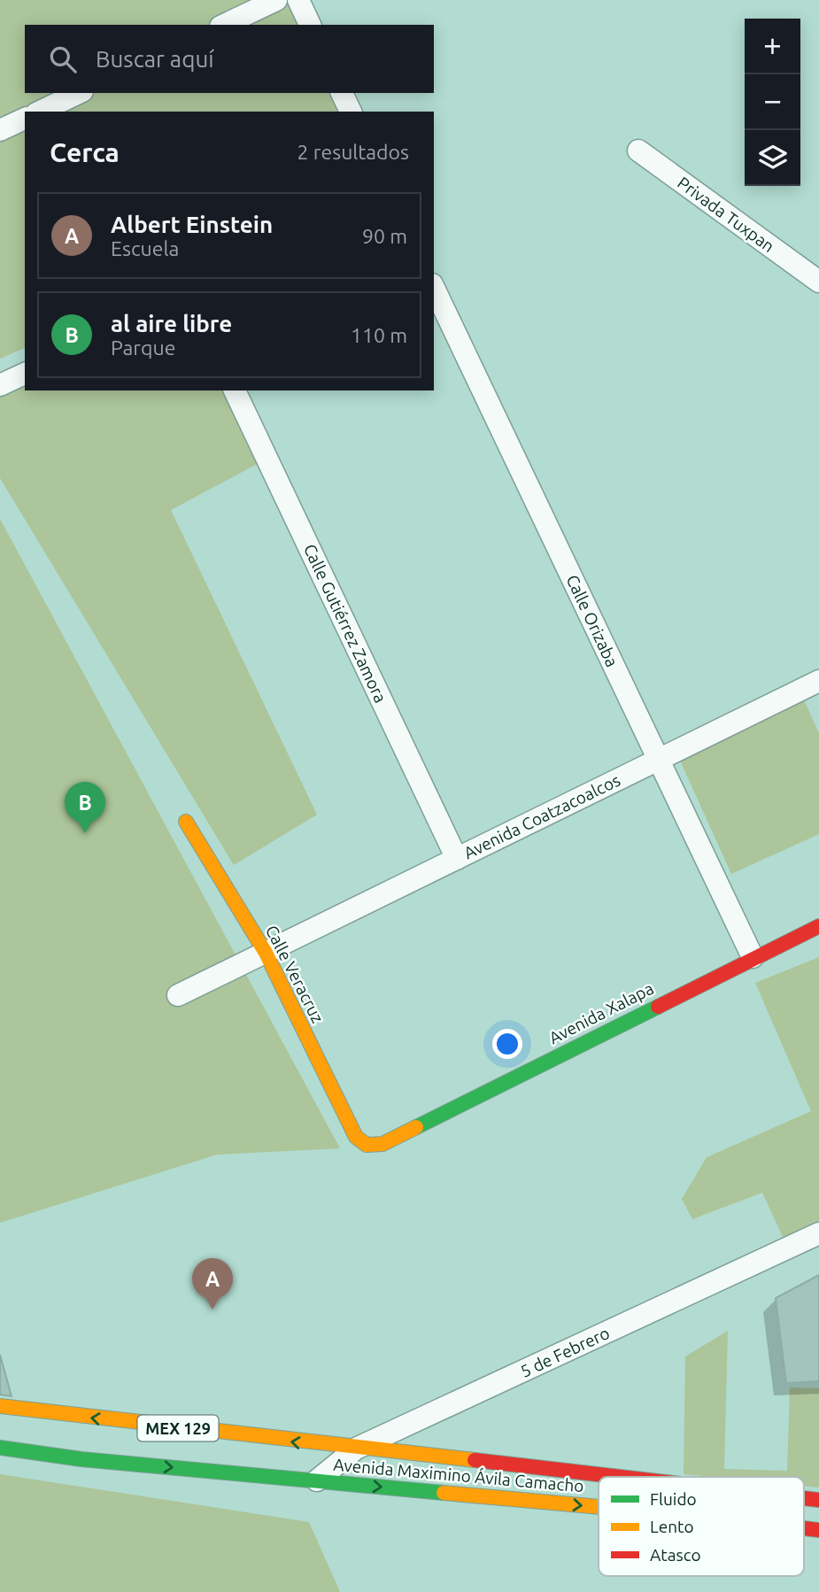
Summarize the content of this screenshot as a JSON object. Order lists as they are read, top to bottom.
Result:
{
  "streets": {
    "main road": [
      "Calle Veracruz",
      "Avenida Xalapa",
      "MEX 129",
      "Avenida Maximino Ávila Camacho"
    ],
    "street": [
      "Privada Tuxpan",
      "Calle Orizaba",
      "Calle Gutiérrez Zamora",
      "Avenida Coatzacoalcos",
      "5 de Febrero"
    ]
  },
  "crossings": [
    ["Calle Orizaba", "Avenida Coatzacoalcos"],
    ["Calle Orizaba", "Avenida Xalapa"],
    ["Calle Gutiérrez Zamora", "Avenida Coatzacoalcos"],
    ["Avenida Coatzacoalcos", "Calle Veracruz"],
    ["Calle Veracruz", "Avenida Xalapa"],
    ["5 de Febrero", "MEX 129"],
    ["5 de Febrero", "Avenida Maximino Ávila Camacho"],
    ["MEX 129", "Avenida Maximino Ávila Camacho"]
  ],
  "legend": ["Fluido", "Lento", "Atasco"],
  "page": {
    "map_buttons": ["+", "−"],
    "search": "Buscar aquí",
    "heading": ["Cerca", "2 resultados"],
    "list": [
      {
        "mark": "A",
        "name": "Albert Einstein",
        "note": "Escuela",
        "value": "90 m"
      },
      {
        "mark": "B",
        "name": "al aire libre",
        "note": "Parque",
        "value": "110 m"
      }
    ],
    "pins": ["B", "A"]
  }
}
